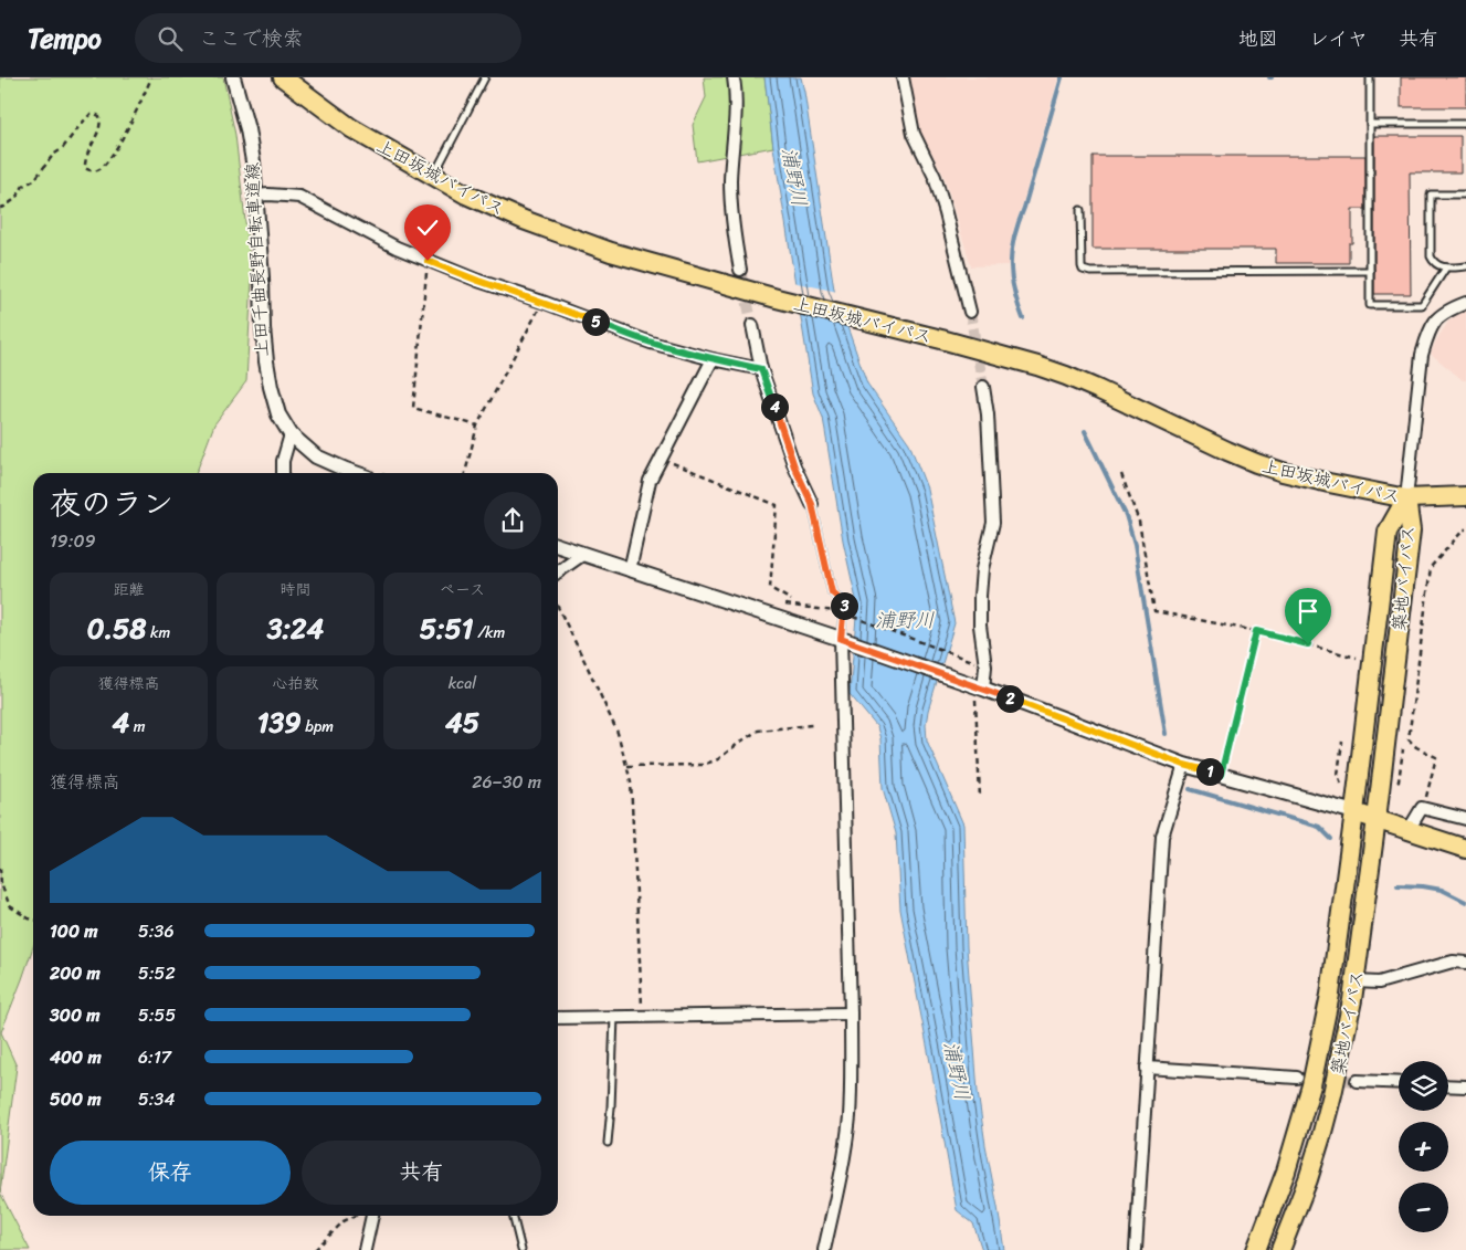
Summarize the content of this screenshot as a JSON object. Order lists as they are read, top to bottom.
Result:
{
  "streets": {
    "main road": ["上田坂城バイパス", "築地バイパス"]
  },
  "crossings": [
    ["上田坂城バイパス", "築地バイパス"]
  ],
  "water": ["浦野川"],
  "page": {
    "header": "Tempo",
    "search": "ここで検索",
    "nav": ["地図", "レイヤ", "共有"],
    "pins": [
      "5",
      "4",
      "3",
      "2",
      "1"
    ],
    "heading": ["夜のラン", "19:09"],
    "stats": [
      ["距離", "0.58 km"],
      ["時間", "3:24"],
      ["ペース", "5:51 /km"],
      ["獲得標高", "4 m"],
      ["心拍数", "139 bpm"],
      ["kcal", "45"]
    ],
    "chart": ["獲得標高", "26–30 m"],
    "list": [
      {
        "name": "100 m",
        "note": "5:36"
      },
      {
        "name": "200 m",
        "note": "5:52"
      },
      {
        "name": "300 m",
        "note": "5:55"
      },
      {
        "name": "400 m",
        "note": "6:17"
      },
      {
        "name": "500 m",
        "note": "5:34"
      }
    ],
    "map_buttons": ["+", "−"],
    "buttons": ["保存", "共有"]
  }
}
